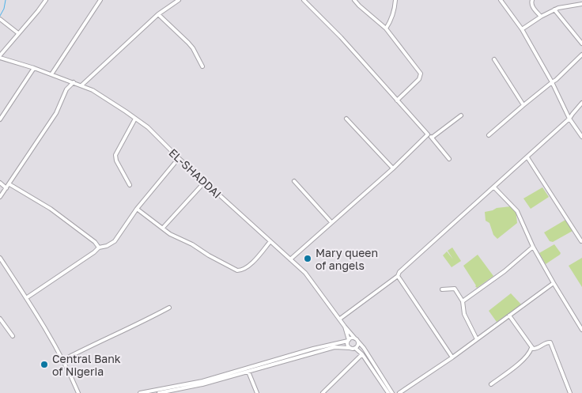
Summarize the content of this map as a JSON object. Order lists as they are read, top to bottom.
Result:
{
  "streets": {
    "street": ["EL-SHADDAI"]
  },
  "places": ["Mary queen of angels", "Central Bank of Nigeria"]
}
